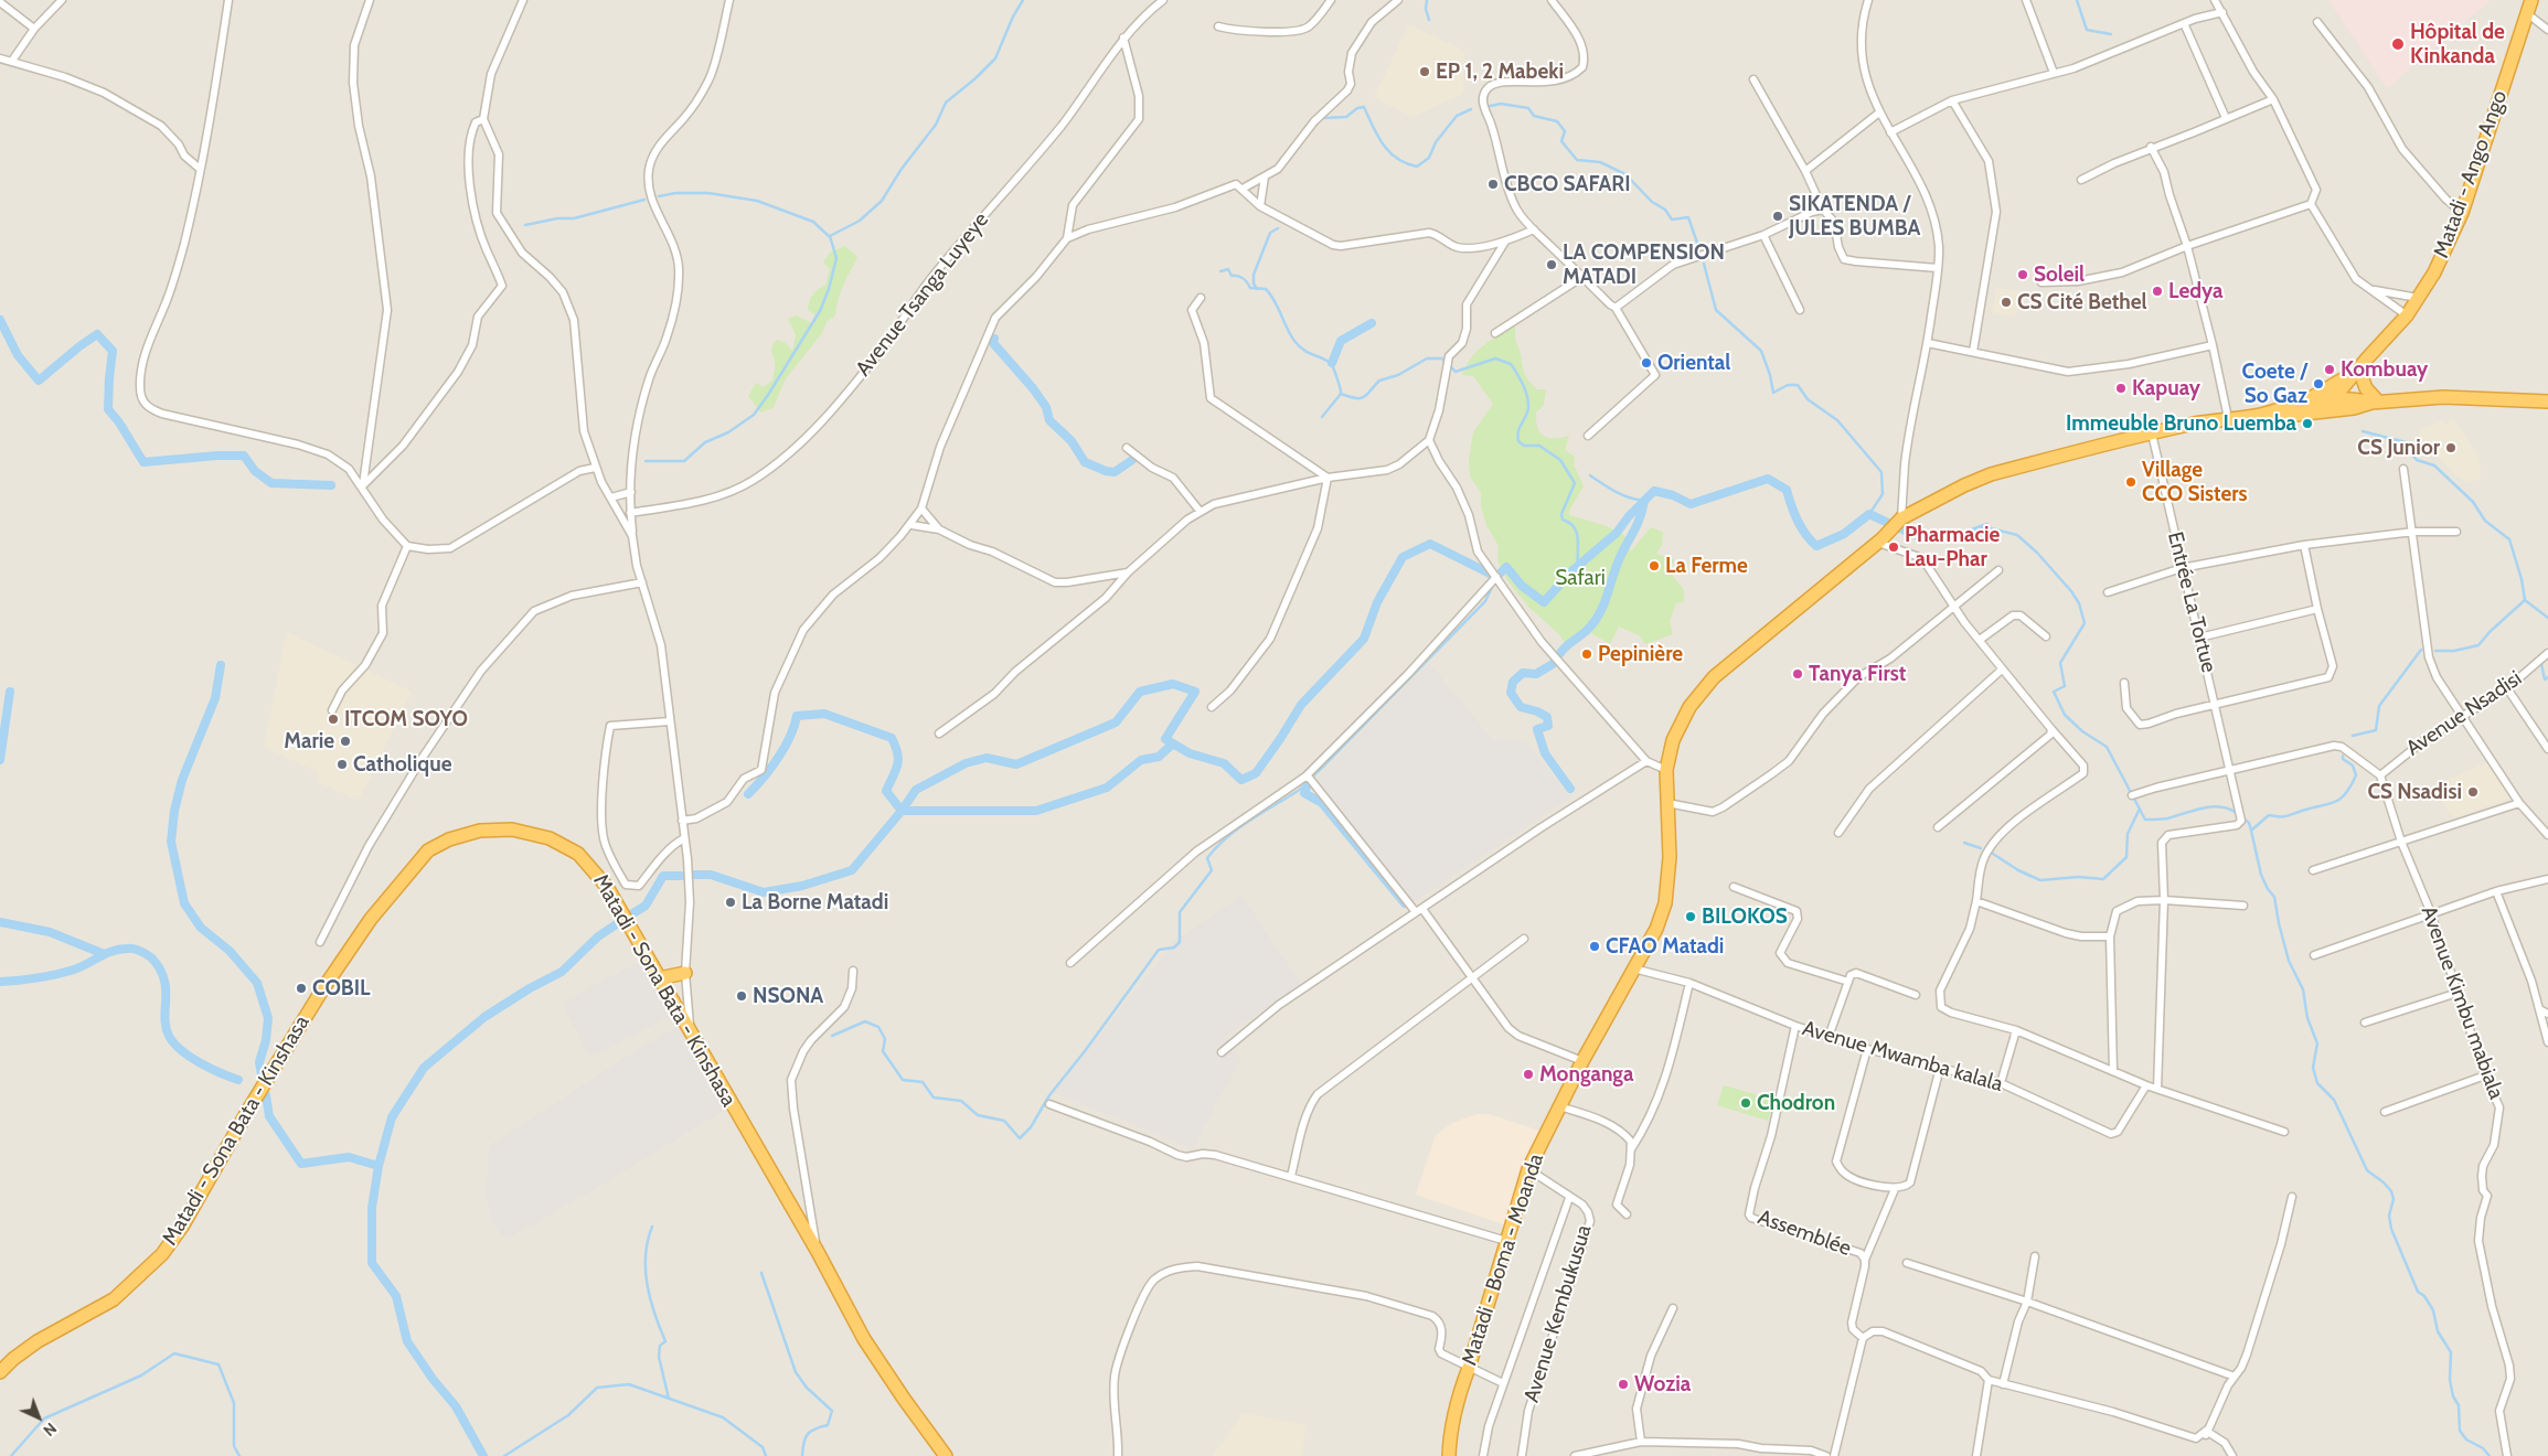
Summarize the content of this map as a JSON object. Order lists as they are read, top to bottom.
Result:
{
  "streets": {
    "highway": ["Matadi - Ango Ango", "Matadi - Sona Bata - Kinshasa", "Matadi - Boma - Moanda"],
    "street": [
      "Avenue Tsanga Luyeye",
      "Entrée La Tortue",
      "Avenue Nsadisi",
      "Avenue Kimbu mabiala",
      "Avenue Mwamba kalala",
      "Assemblée",
      "Avenue Kembukusua"
    ]
  },
  "crossings": [
    ["Matadi - Ango Ango", "Matadi - Boma - Moanda"],
    ["Entrée La Tortue", "Matadi - Boma - Moanda"],
    ["Avenue Nsadisi", "Avenue Kimbu mabiala"],
    ["Avenue Mwamba kalala", "Assemblée"],
    ["Avenue Mwamba kalala", "Matadi - Boma - Moanda"],
    ["Matadi - Boma - Moanda", "Avenue Kembukusua"]
  ],
  "parks": ["Safari"],
  "places": [
    "Hôpital de Kinkanda",
    "EP 1, 2 Mabeki",
    "CBCO SAFARI",
    "SIKATENDA / JULES BUMBA",
    "LA COMPENSION MATADI",
    "Soleil",
    "Ledya",
    "CS Cité Bethel",
    "Oriental",
    "Kombuay",
    "Coete / So Gaz",
    "Kapuay",
    "Immeuble Bruno Luemba",
    "CS Junior",
    "Village CCO Sisters",
    "Pharmacie Lau-Phar",
    "La Ferme",
    "Pepinière",
    "Tanya First",
    "ITCOM SOYO",
    "Marie",
    "Catholique",
    "CS Nsadisi",
    "La Borne Matadi",
    "BILOKOS",
    "CFAO Matadi",
    "COBIL",
    "NSONA",
    "Monganga",
    "Chodron",
    "Wozia"
  ],
  "north": "bottom right"
}
